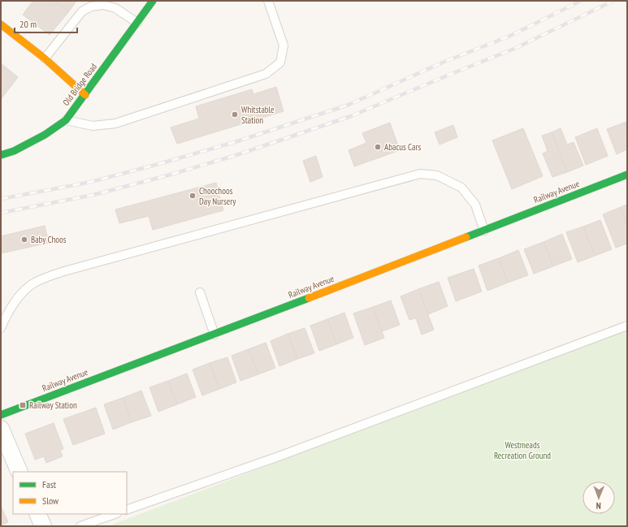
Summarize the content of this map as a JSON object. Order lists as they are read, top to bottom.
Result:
{
  "streets": {
    "street": ["Old Bridge Road", "Railway Avenue"]
  },
  "parks": ["Westmeads Recreation Ground"],
  "places": {
    "other": [
      "Whitstable Station",
      "Abacus Cars",
      "Choochoos Day Nursery",
      "Baby Choos"
    ],
    "transit": ["Railway Station"]
  },
  "legend": ["Fast", "Slow"],
  "scale_bar": "20 m",
  "north": "bottom"
}
